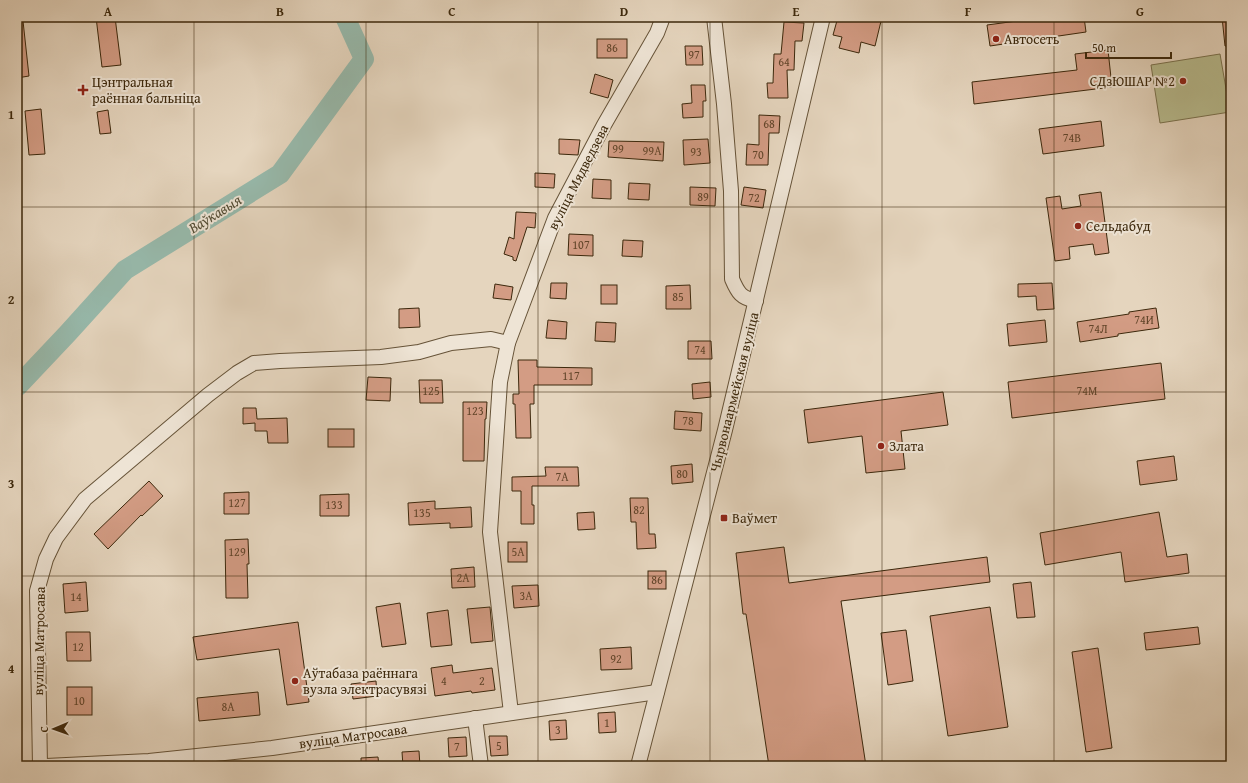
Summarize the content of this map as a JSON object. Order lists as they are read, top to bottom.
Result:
{
  "streets": {
    "street": ["вуліца Мядведзева", "Чырвонаармейская вуліца", "вуліца Матросава"]
  },
  "crossings": [
    ["вуліца Мядведзева", "вуліца Матросава"],
    ["Чырвонаармейская вуліца", "вуліца Матросава"]
  ],
  "water": ["Ваўкавыя"],
  "places": {
    "other": [
      "Автосеть",
      "СДзЮШАР №2",
      "Сельдабуд",
      "Злата",
      "Аўтабаза раённага вузла электрасувязі"
    ],
    "health": ["Цэнтральная раённая бальніца"],
    "transit": ["Ваўмет"]
  },
  "house_numbers": [
    "86",
    "97",
    "64",
    "68",
    "74В",
    "99",
    "99А",
    "93",
    "70",
    "89",
    "72",
    "107",
    "85",
    "74И",
    "74Л",
    "74",
    "117",
    "125",
    "74М",
    "123",
    "78",
    "80",
    "7А",
    "127",
    "133",
    "82",
    "135",
    "129",
    "5А",
    "2А",
    "86",
    "3А",
    "14",
    "12",
    "92",
    "4",
    "2",
    "10",
    "8А",
    "1",
    "3",
    "5",
    "7"
  ],
  "scale_bar": "50 m",
  "north": "left",
  "grid": {
    "columns": [
      "A",
      "B",
      "C",
      "D",
      "E",
      "F",
      "G"
    ],
    "rows": [
      "1",
      "2",
      "3",
      "4"
    ]
  }
}
